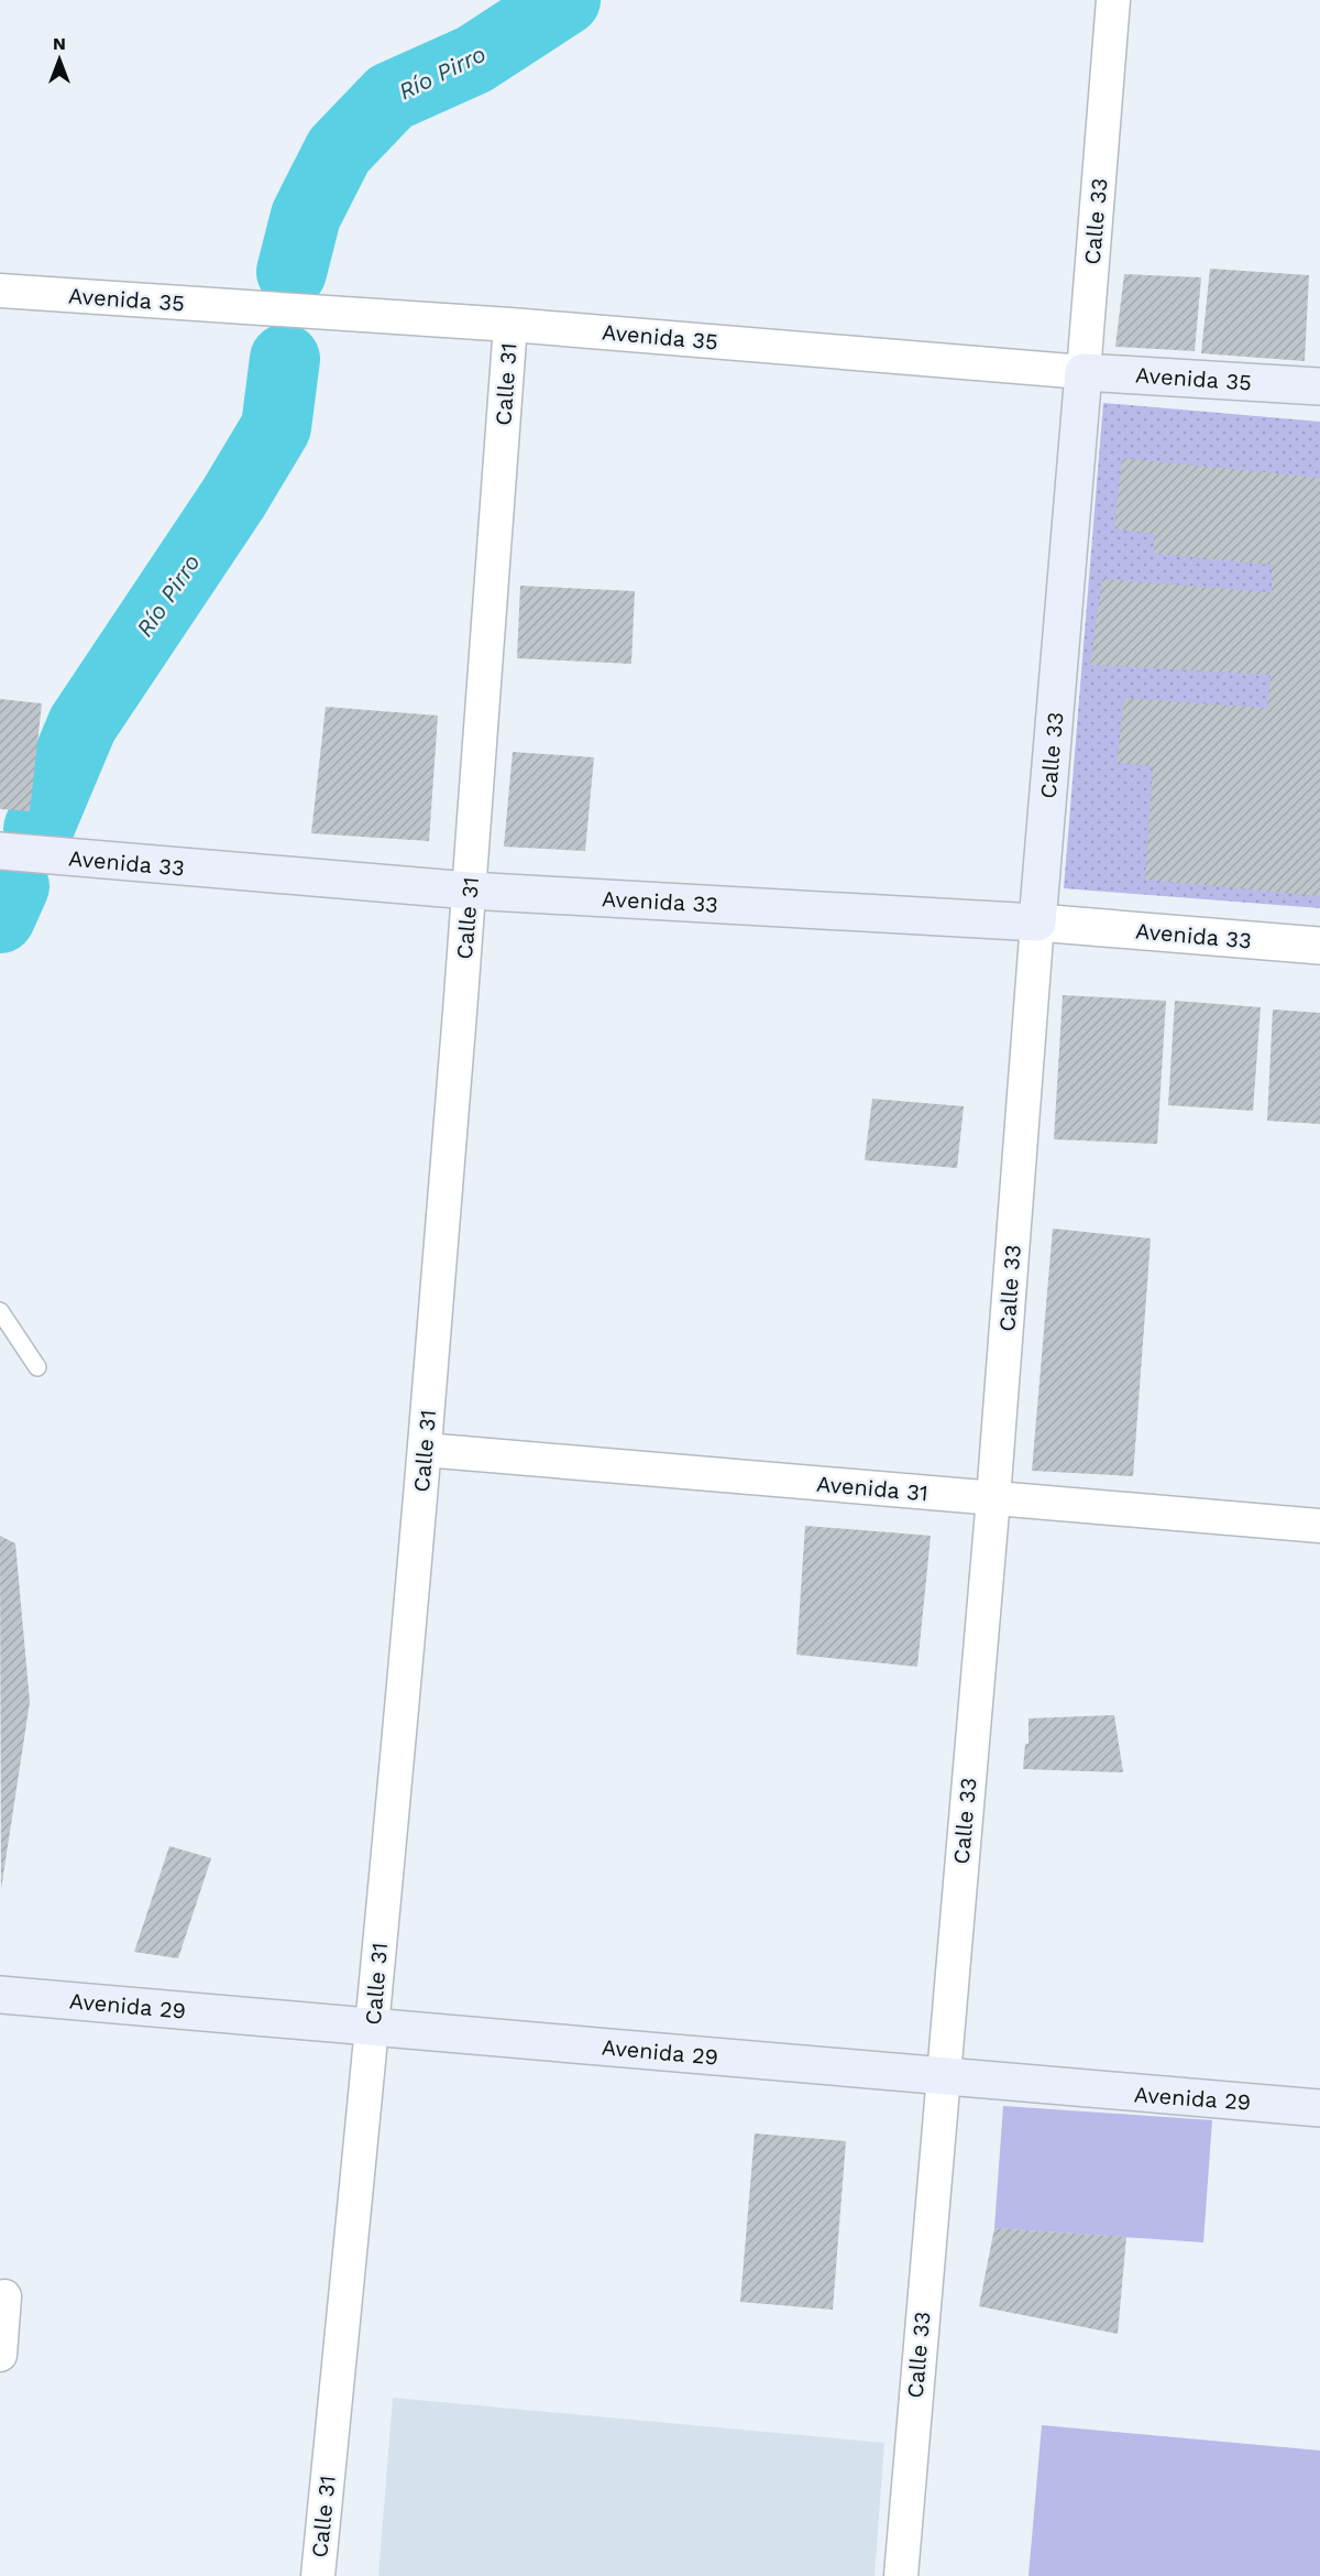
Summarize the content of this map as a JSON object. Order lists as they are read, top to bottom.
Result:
{
  "streets": {
    "main road": [
      "Calle 33",
      "Avenida 35",
      "Avenida 33",
      "Avenida 29"
    ],
    "street": ["Calle 31", "Avenida 31"]
  },
  "crossings": [
    ["Calle 33", "Avenida 35"],
    ["Calle 33", "Avenida 33"],
    ["Calle 33", "Avenida 31"],
    ["Calle 33", "Avenida 29"],
    ["Avenida 35", "Calle 31"],
    ["Calle 31", "Avenida 33"],
    ["Calle 31", "Avenida 31"],
    ["Calle 31", "Avenida 29"]
  ],
  "water": ["Río Pirro"],
  "north": "top"
}
